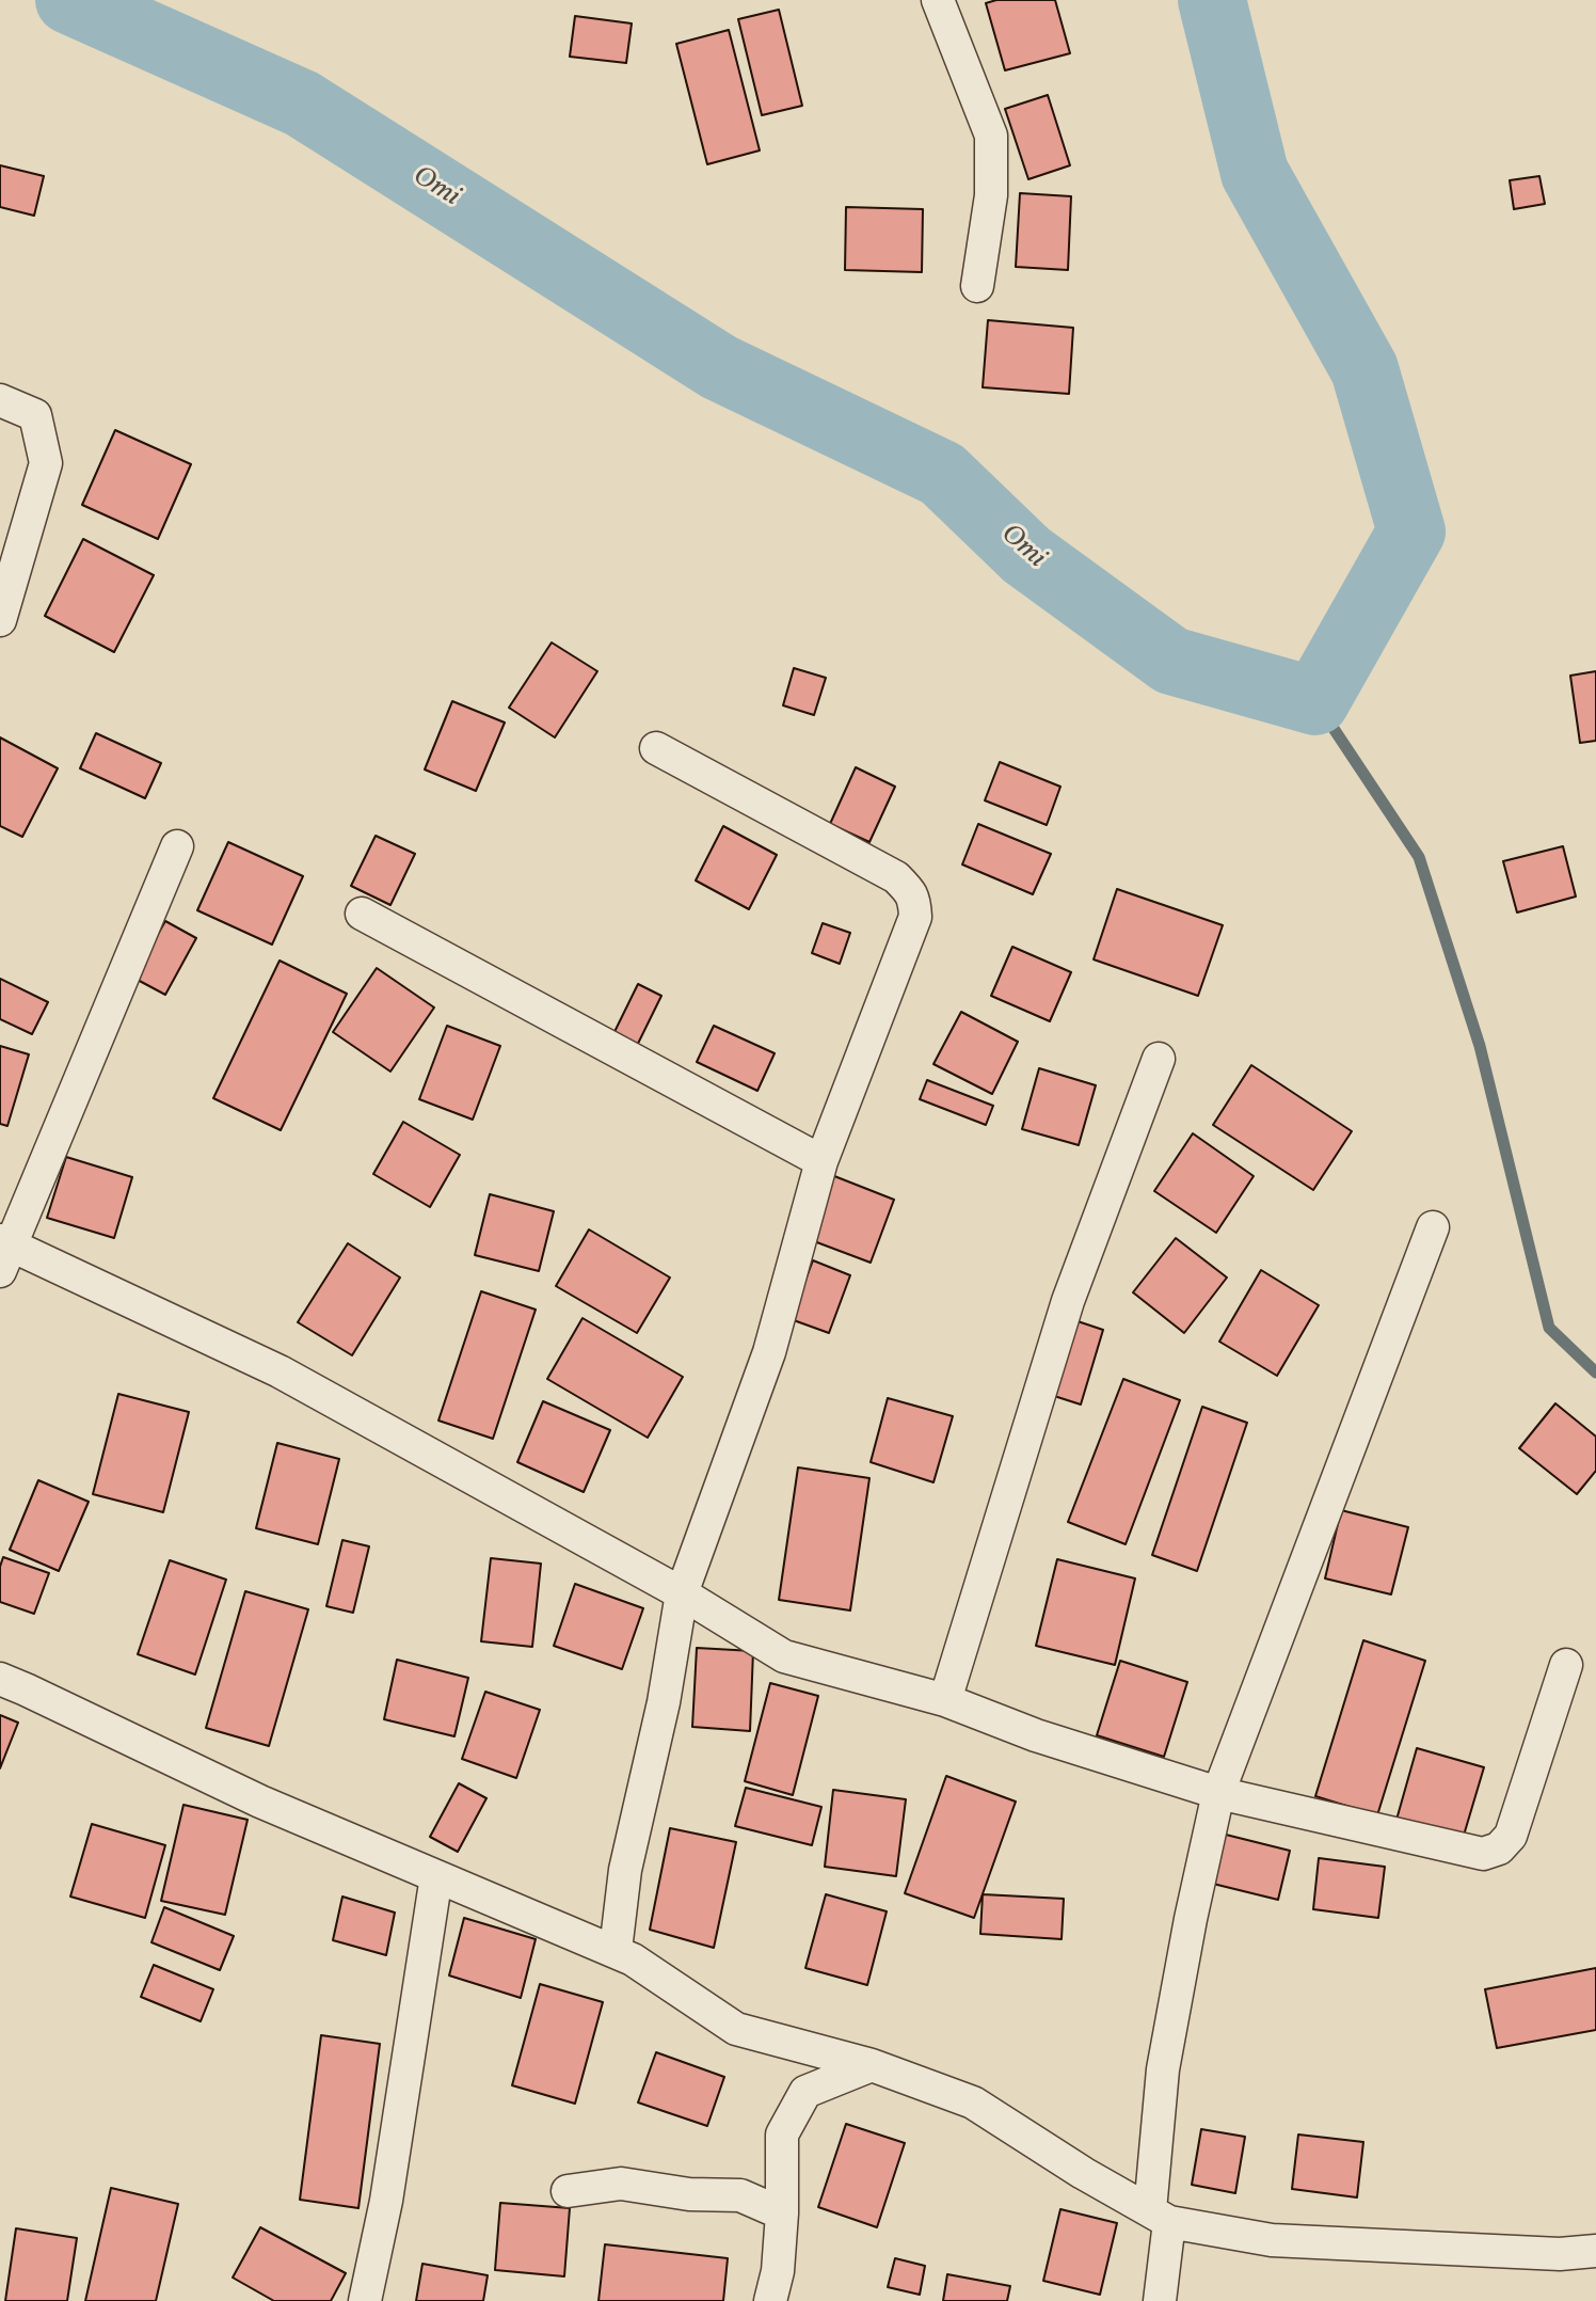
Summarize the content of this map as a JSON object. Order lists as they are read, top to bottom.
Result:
{
  "water": ["Omi"]
}
